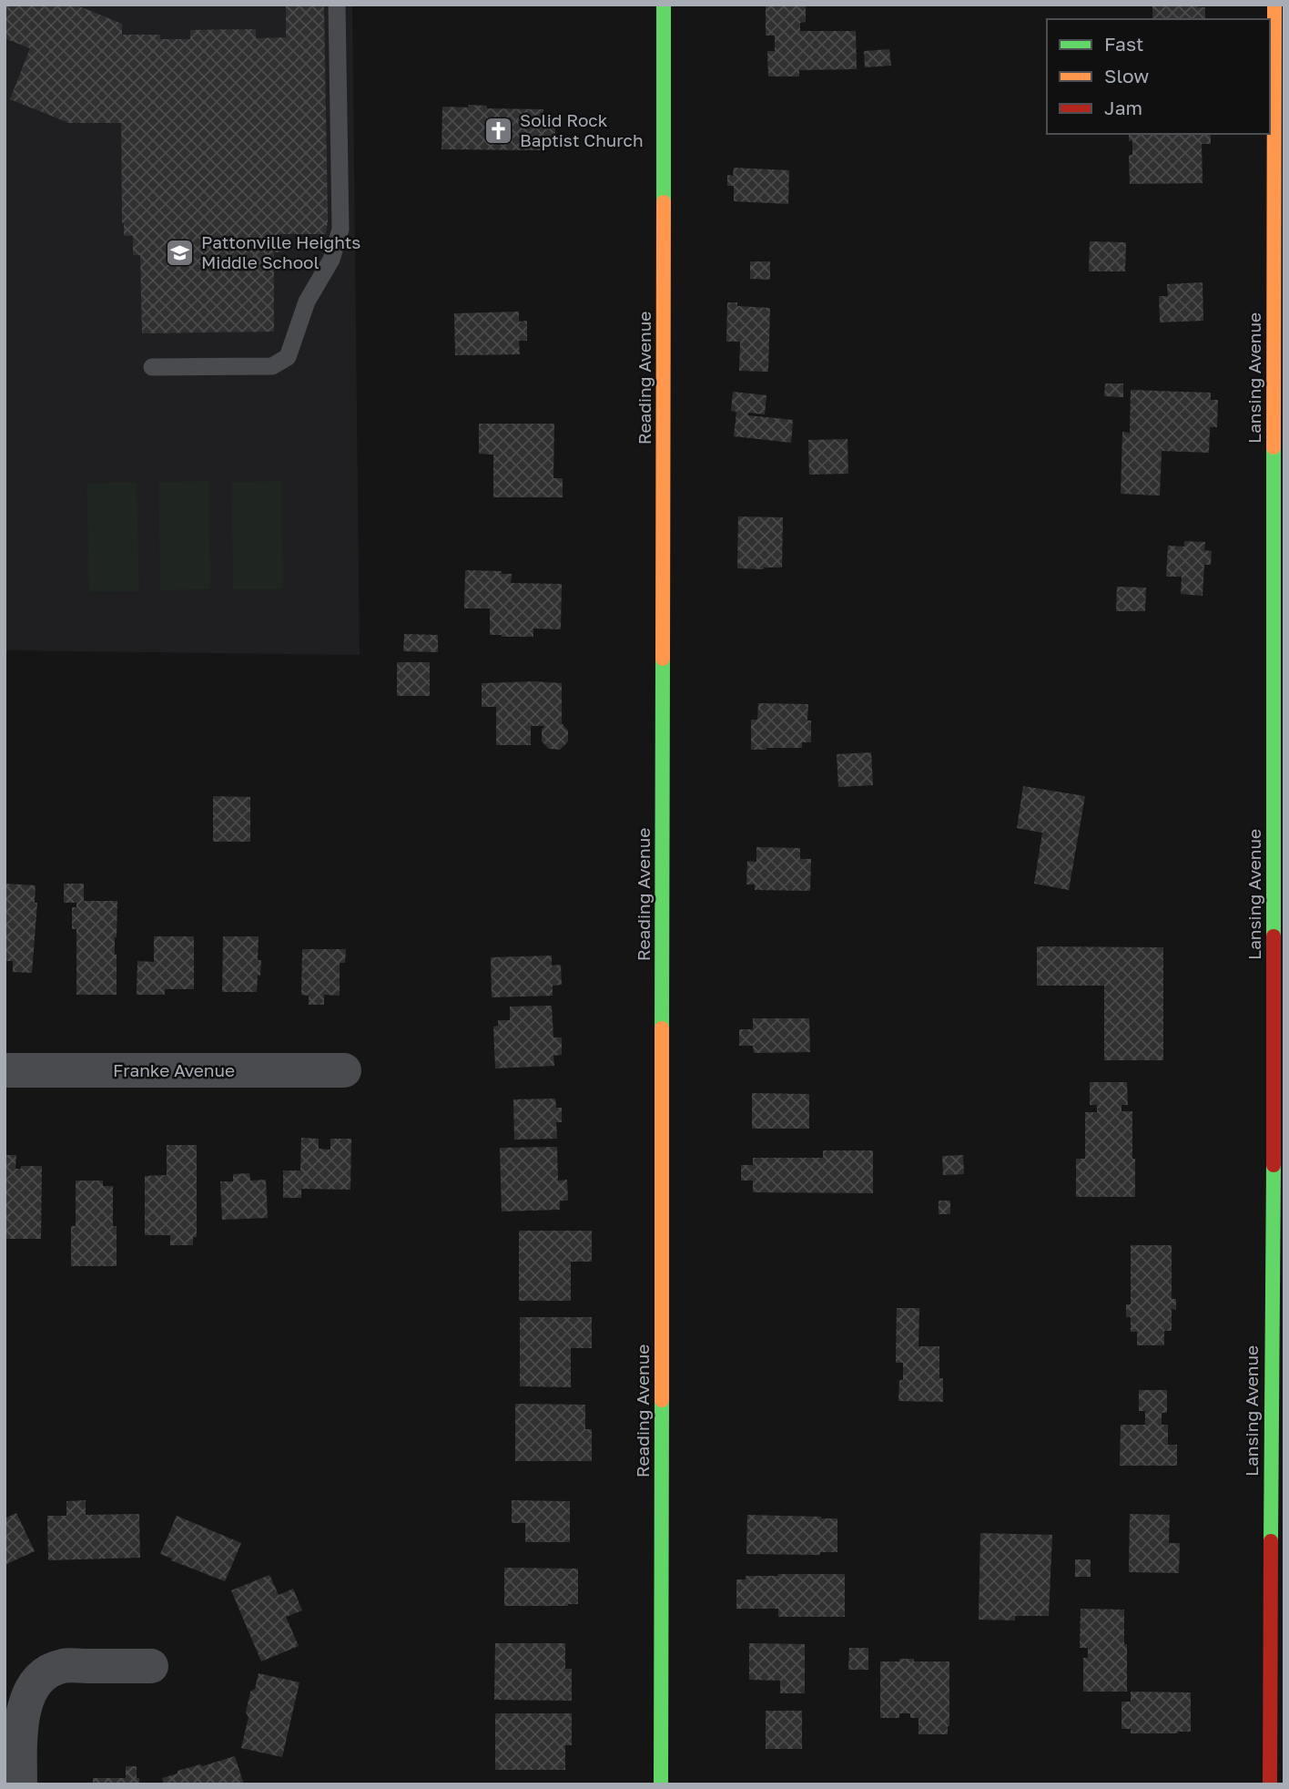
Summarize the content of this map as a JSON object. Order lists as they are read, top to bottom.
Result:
{
  "streets": {
    "street": ["Reading Avenue", "Lansing Avenue", "Franke Avenue"]
  },
  "places": {
    "church": ["Solid Rock Baptist Church"],
    "school or university": ["Pattonville Heights Middle School"]
  },
  "legend": ["Fast", "Slow", "Jam"]
}
